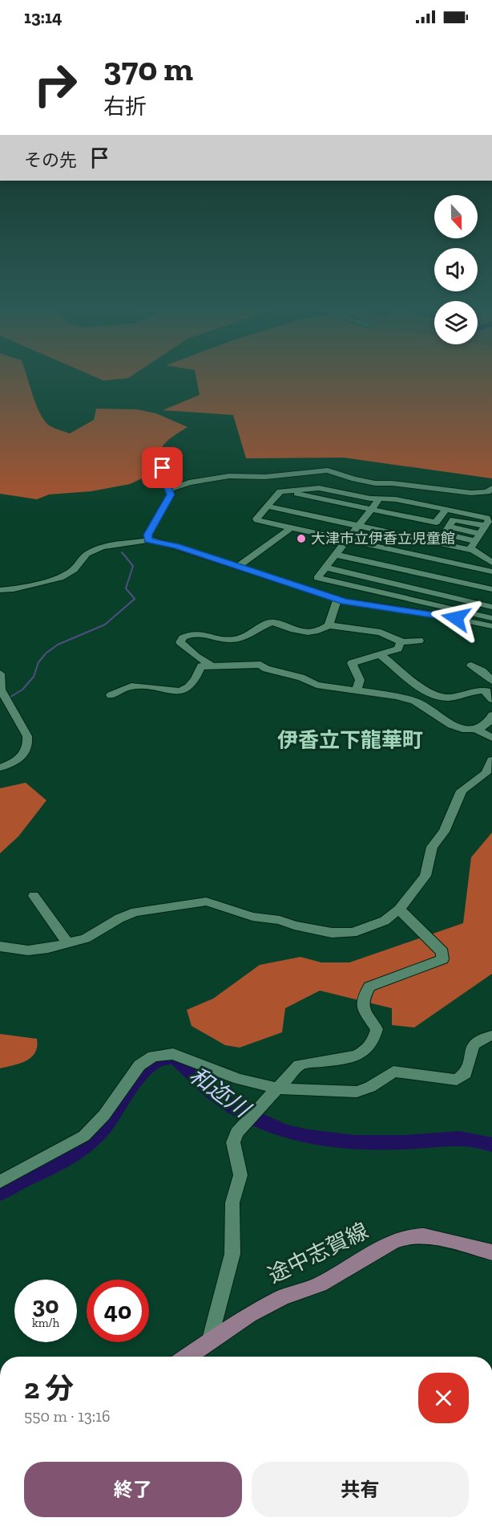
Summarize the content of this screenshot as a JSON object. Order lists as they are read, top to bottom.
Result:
{
  "streets": {
    "main road": ["途中志賀線"]
  },
  "districts": ["伊香立下龍華町"],
  "water": ["和迩川"],
  "places": ["大津市立伊香立児童館"],
  "north": "bottom",
  "page": {
    "status": "13:14",
    "turn": ["370 m", "右折"],
    "then": "その先",
    "speed": "30 km/h",
    "limit": "40",
    "heading": ["2 分", "550 m · 13:16"],
    "buttons": ["終了", "共有"]
  }
}
